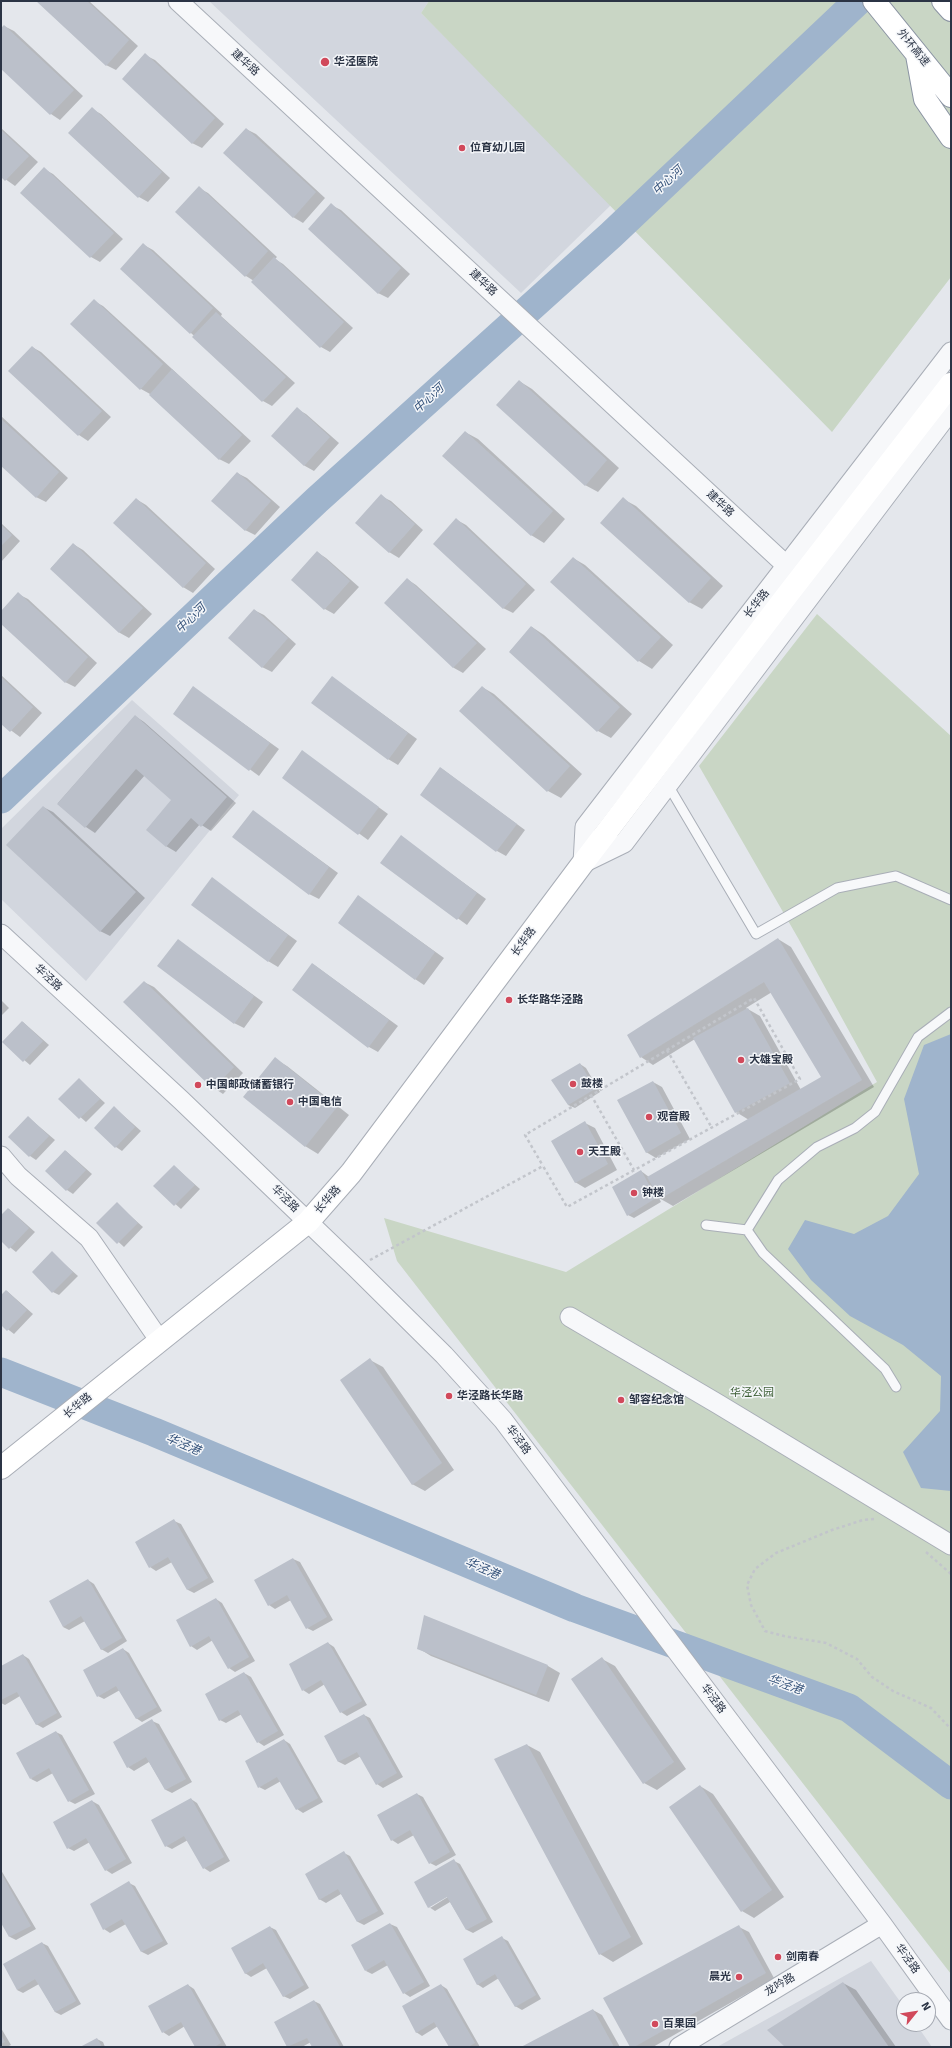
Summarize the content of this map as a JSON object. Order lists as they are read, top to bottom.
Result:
{
  "streets": {
    "main road": ["外环高速", "长华路"],
    "street": ["建华路", "华泾路", "龙吟路"]
  },
  "crossings": [
    ["建华路", "长华路"],
    ["长华路", "华泾路"],
    ["华泾路", "龙吟路"]
  ],
  "water": ["中心河", "华泾港"],
  "parks": ["华泾公园"],
  "places": [
    "华泾医院",
    "位育幼儿园",
    "长华路华泾路",
    "大雄宝殿",
    "鼓楼",
    "中国邮政储蓄银行",
    "中国电信",
    "观音殿",
    "天王殿",
    "钟楼",
    "华泾路长华路",
    "邹容纪念馆",
    "剑南春",
    "晨光",
    "百果园"
  ],
  "north": "top right"
}
